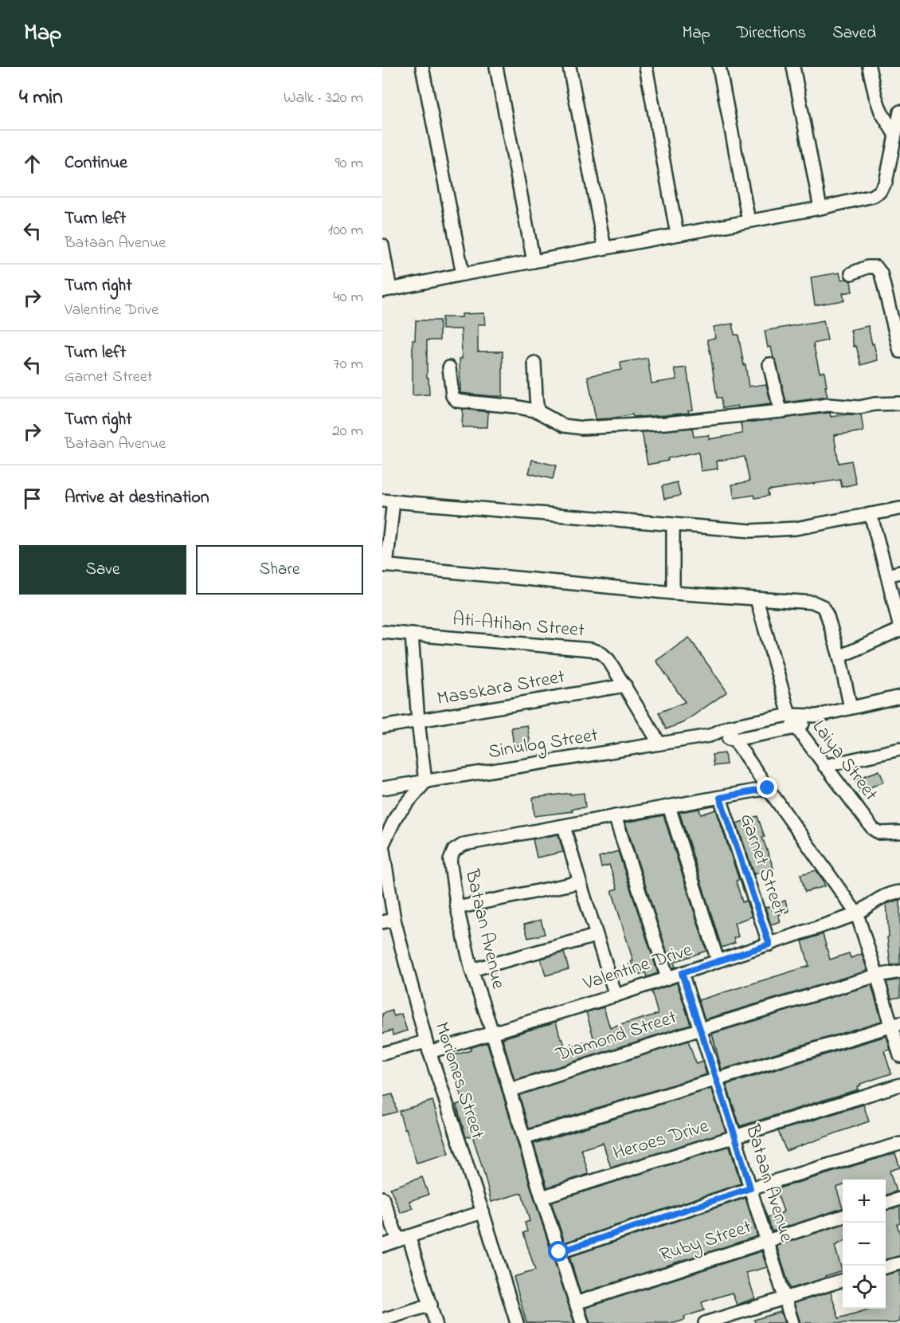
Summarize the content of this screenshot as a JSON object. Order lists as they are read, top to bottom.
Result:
{
  "streets": {
    "street": [
      "Ati-Atihan Street",
      "Masskara Street",
      "Sinulog Street",
      "Laiya Street",
      "Garnet Street",
      "Bataan Avenue",
      "Valentine Drive",
      "Diamond Street",
      "Moriones Street",
      "Heroes Drive",
      "Ruby Street"
    ]
  },
  "crossings": [
    ["Ati-Atihan Street", "Masskara Street"],
    ["Ati-Atihan Street", "Sinulog Street"],
    ["Sinulog Street", "Moriones Street"],
    ["Garnet Street", "Bataan Avenue"],
    ["Garnet Street", "Valentine Drive"],
    ["Bataan Avenue", "Valentine Drive"],
    ["Bataan Avenue", "Diamond Street"],
    ["Bataan Avenue", "Heroes Drive"],
    ["Bataan Avenue", "Ruby Street"],
    ["Valentine Drive", "Moriones Street"]
  ],
  "page": {
    "header": "Map",
    "nav": ["Map", "Directions", "Saved"],
    "heading": ["4 min", "Walk · 320 m"],
    "list": [
      ["Continue", "90 m"],
      ["Turn left", "Bataan Avenue", "100 m"],
      ["Turn right", "Valentine Drive", "40 m"],
      ["Turn left", "Garnet Street", "70 m"],
      ["Turn right", "Bataan Avenue", "20 m"],
      "Arrive at destination"
    ],
    "buttons": ["Save", "Share"],
    "map_buttons": ["+", "−"]
  }
}
